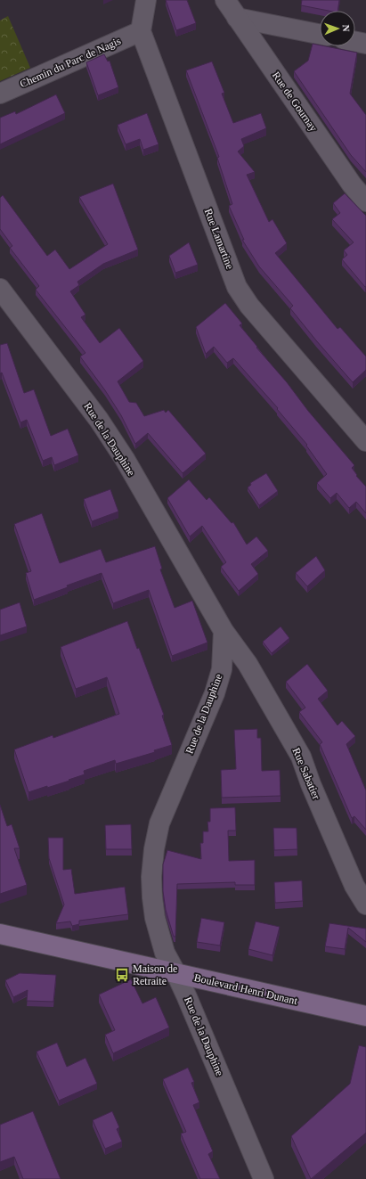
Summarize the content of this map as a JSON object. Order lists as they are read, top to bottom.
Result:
{
  "streets": {
    "main road": ["Boulevard Henri Dunant"],
    "street": [
      "Chemin du Parc de Nagis",
      "Rue de Gournay",
      "Rue Lamartine",
      "Rue de la Dauphine",
      "Rue Sabatier"
    ]
  },
  "crossings": [
    ["Chemin du Parc de Nagis", "Rue Lamartine"],
    ["Rue de la Dauphine", "Rue Sabatier"],
    ["Rue de la Dauphine", "Boulevard Henri Dunant"]
  ],
  "places": {
    "bus stop": ["Maison de Retraite"]
  },
  "north": "right"
}
